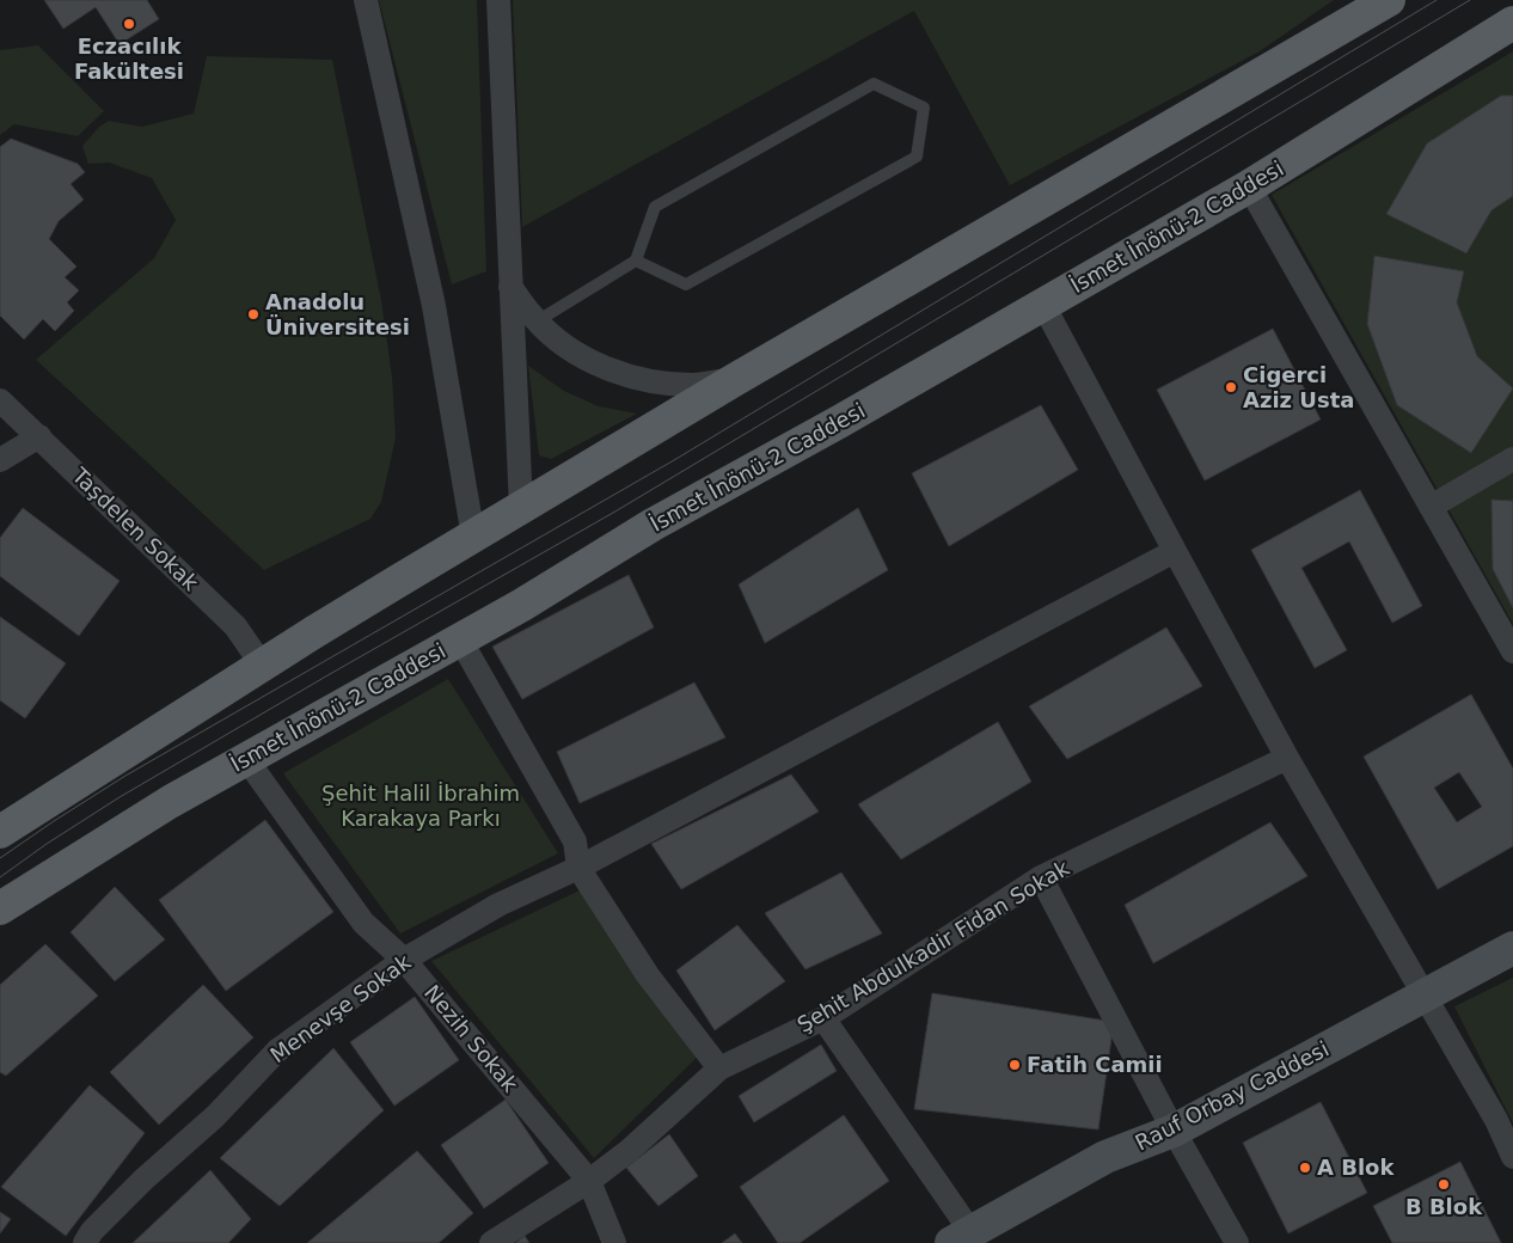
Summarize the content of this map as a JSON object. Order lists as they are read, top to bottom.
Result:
{
  "streets": {
    "main road": ["İsmet İnönü-2 Caddesi"],
    "street": [
      "Taşdelen Sokak",
      "Şehit Abdulkadir Fidan Sokak",
      "Menevşe Sokak",
      "Nezih Sokak",
      "Rauf Orbay Caddesi"
    ]
  },
  "crossings": [
    ["İsmet İnönü-2 Caddesi", "Nezih Sokak"],
    ["Şehit Abdulkadir Fidan Sokak", "Nezih Sokak"],
    ["Menevşe Sokak", "Nezih Sokak"]
  ],
  "parks": ["Şehit Halil İbrahim Karakaya Parkı"],
  "places": [
    "Eczacılık Fakültesi",
    "Anadolu Üniversitesi",
    "Cigerci Aziz Usta",
    "Fatih Camii",
    "A Blok",
    "B Blok"
  ]
}
